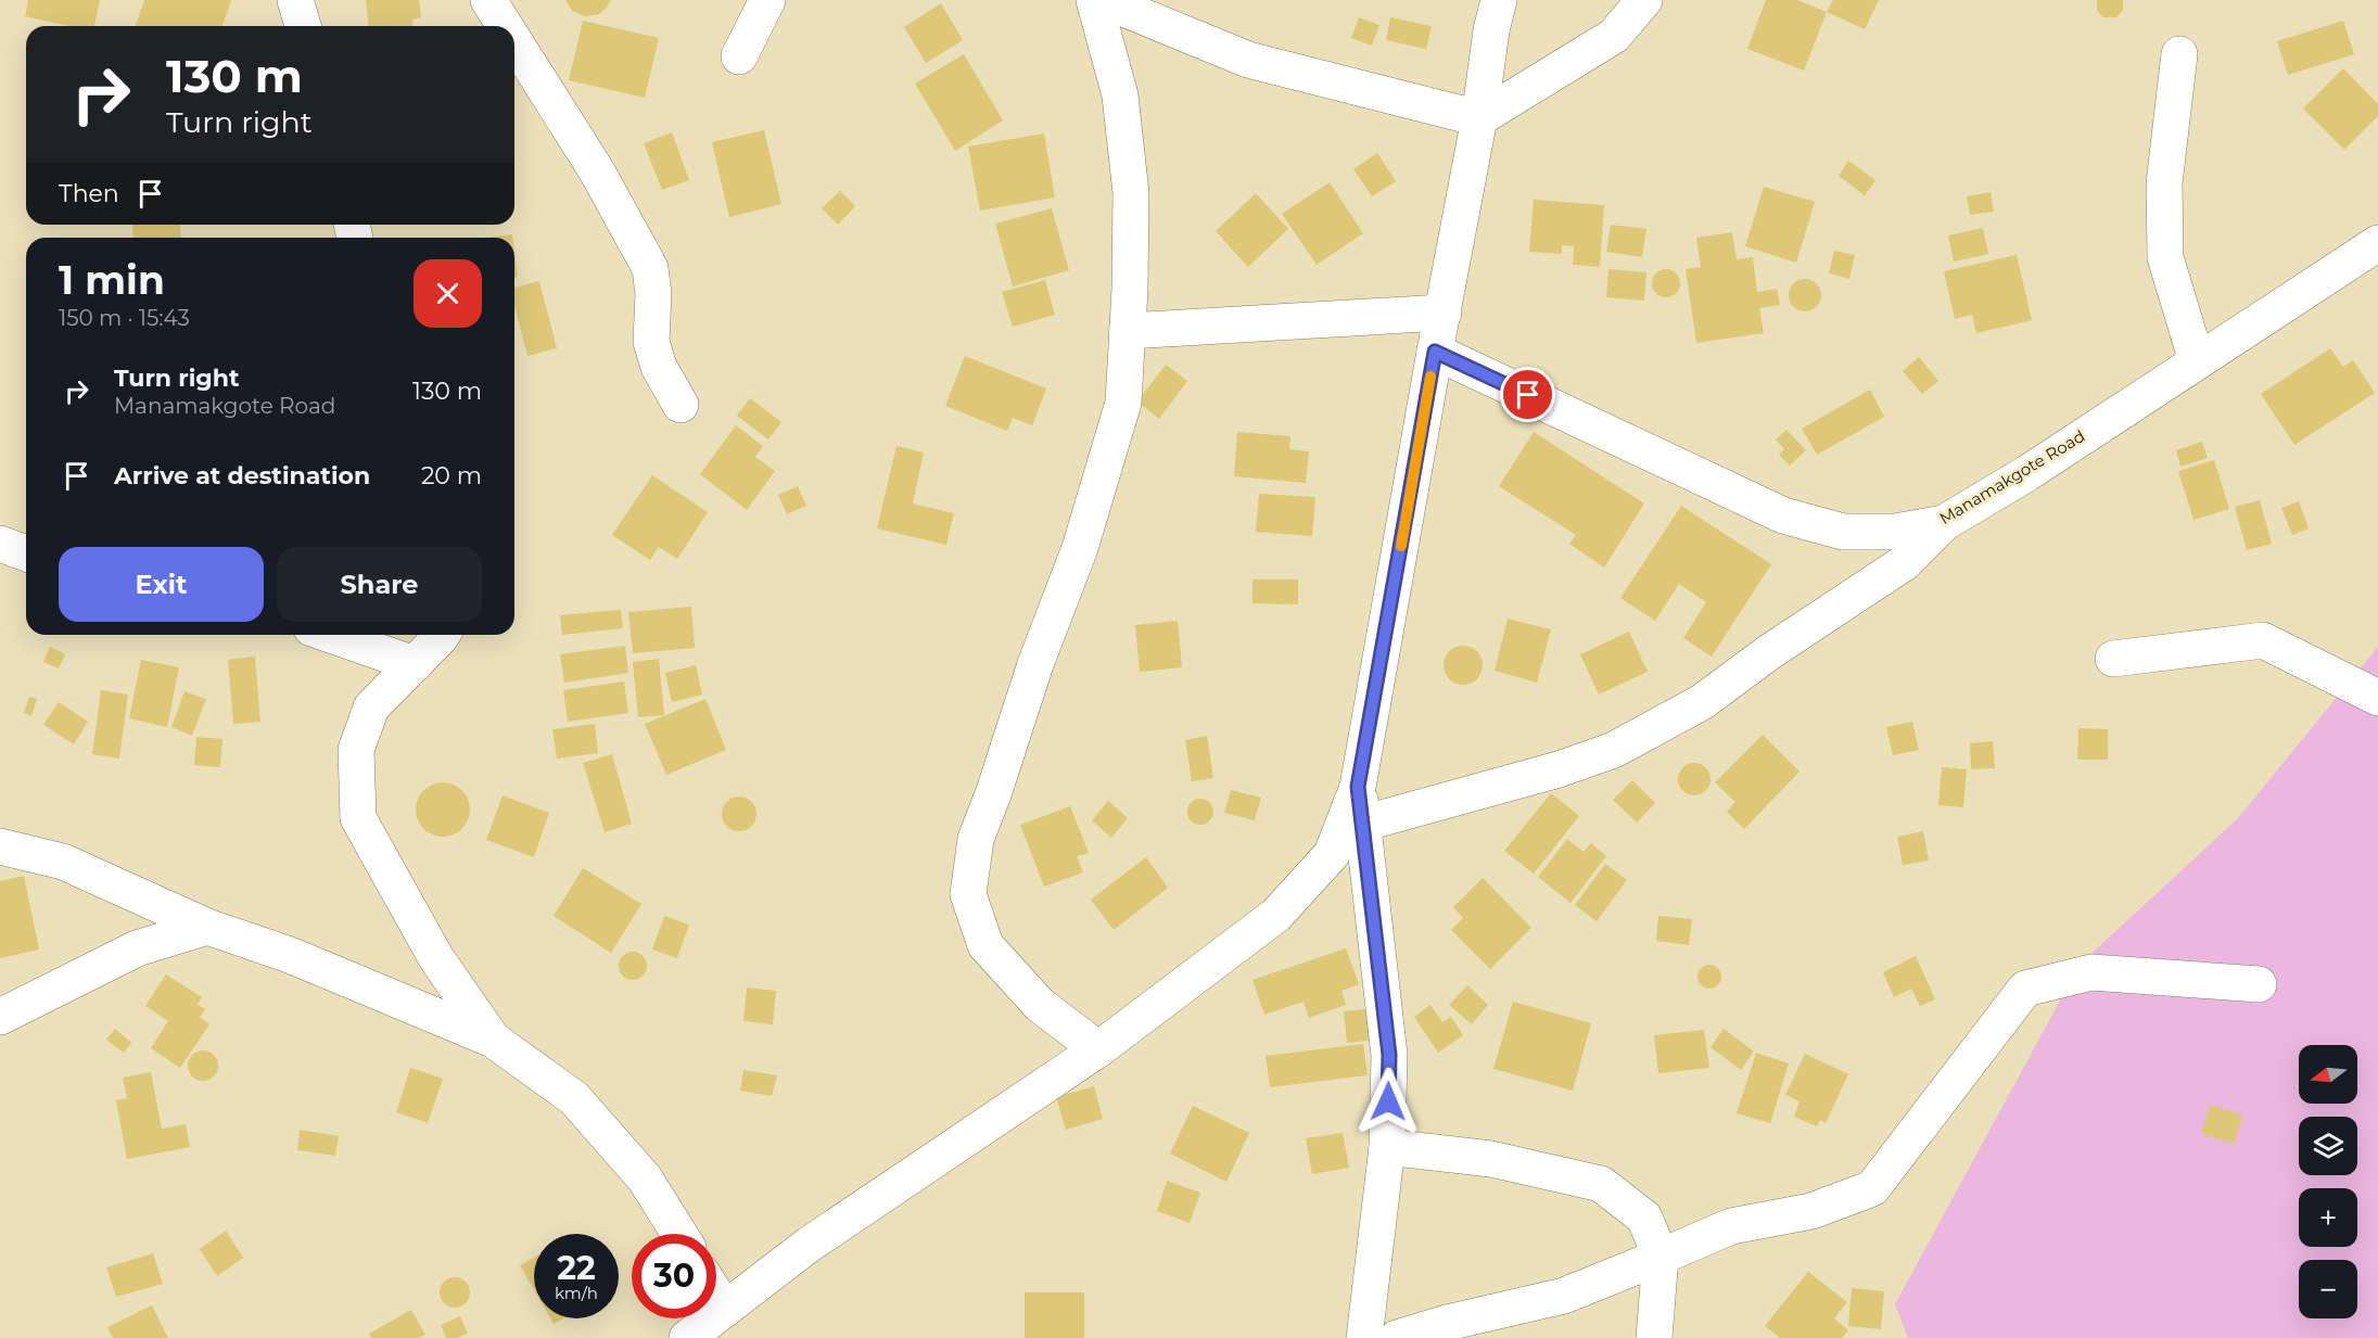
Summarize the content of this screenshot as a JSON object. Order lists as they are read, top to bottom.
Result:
{
  "streets": {
    "street": ["Manamakgote Road"]
  },
  "north": "left",
  "page": {
    "turn": ["130 m", "Turn right"],
    "then": "Then",
    "heading": ["1 min", "150 m · 15:43"],
    "list": [
      {
        "name": "Turn right",
        "note": "Manamakgote Road",
        "value": "130 m"
      },
      {
        "name": "Arrive at destination",
        "value": "20 m"
      }
    ],
    "buttons": ["Exit", "Share"],
    "map_buttons": ["+", "−"],
    "speed": "22 km/h",
    "limit": "30"
  }
}
